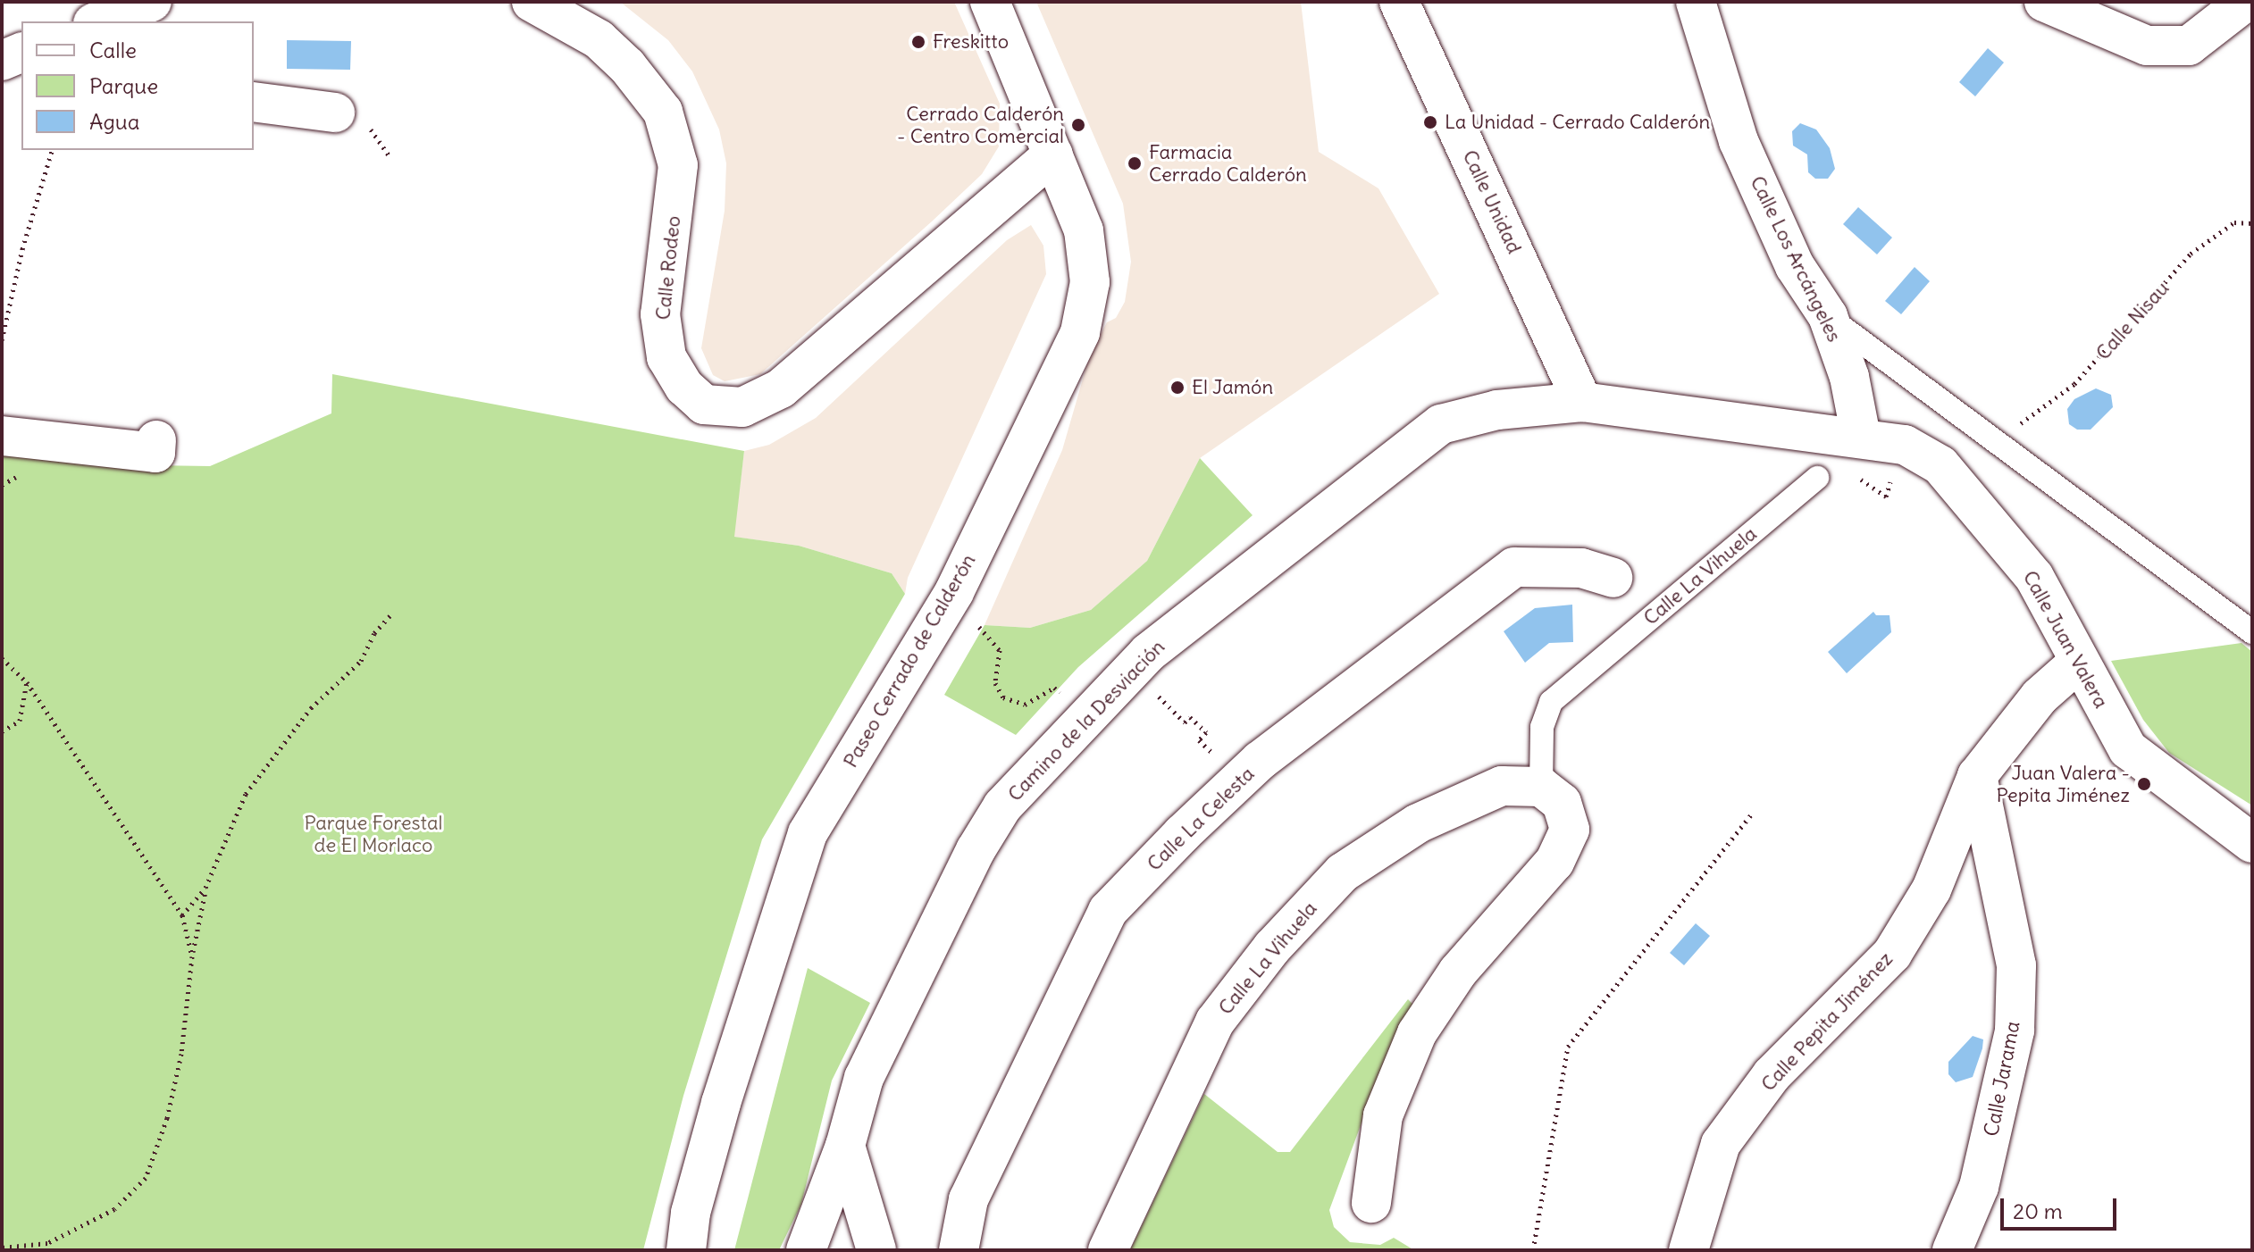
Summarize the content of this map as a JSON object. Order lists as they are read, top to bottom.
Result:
{
  "streets": {
    "street": [
      "Calle Unidad",
      "Calle Los Arcángeles",
      "Calle Rodeo",
      "Calle La Vihuela",
      "Calle Juan Valera",
      "Paseo Cerrado de Calderón",
      "Camino de la Desviación",
      "Calle La Celesta",
      "Calle Pepita Jiménez",
      "Calle Jarama"
    ],
    "path": ["Calle Nisau"]
  },
  "crossings": [
    ["Calle Unidad", "Calle Juan Valera"],
    ["Calle Unidad", "Camino de la Desviación"],
    ["Calle Los Arcángeles", "Calle Juan Valera"],
    ["Calle Rodeo", "Paseo Cerrado de Calderón"],
    ["Calle Juan Valera", "Camino de la Desviación"],
    ["Calle Juan Valera", "Calle Pepita Jiménez"],
    ["Calle Pepita Jiménez", "Calle Jarama"]
  ],
  "parks": ["Parque Forestal de El Morlaco"],
  "places": [
    "Freskitto",
    "La Unidad - Cerrado Calderón",
    "Cerrado Calderón - Centro Comercial",
    "Farmacia Cerrado Calderón",
    "El Jamón",
    "Juan Valera - Pepita Jiménez"
  ],
  "legend": ["Calle", "Parque", "Agua"],
  "scale_bar": "20 m"
}
